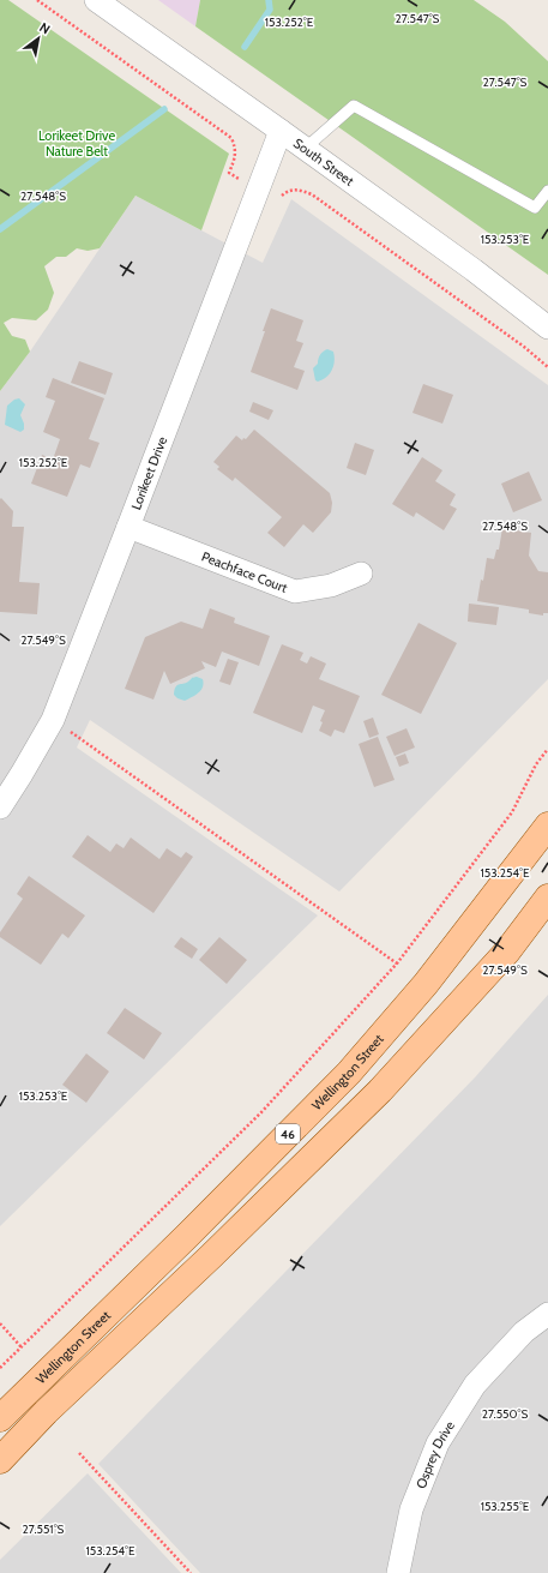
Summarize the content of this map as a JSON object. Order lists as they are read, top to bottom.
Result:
{
  "streets": {
    "main road": ["Wellington Street", "46"],
    "street": [
      "South Street",
      "Lorikeet Drive",
      "Peachface Court",
      "Osprey Drive"
    ]
  },
  "crossings": [
    ["South Street", "Lorikeet Drive"],
    ["Lorikeet Drive", "Peachface Court"]
  ],
  "parks": ["Lorikeet Drive Nature Belt"],
  "north": "top right",
  "coordinates": [
    "27.547°S",
    "153.252°E",
    "27.548°S",
    "153.253°E",
    "27.549°S",
    "153.254°E",
    "27.550°S",
    "153.255°E",
    "27.551°S"
  ]
}
